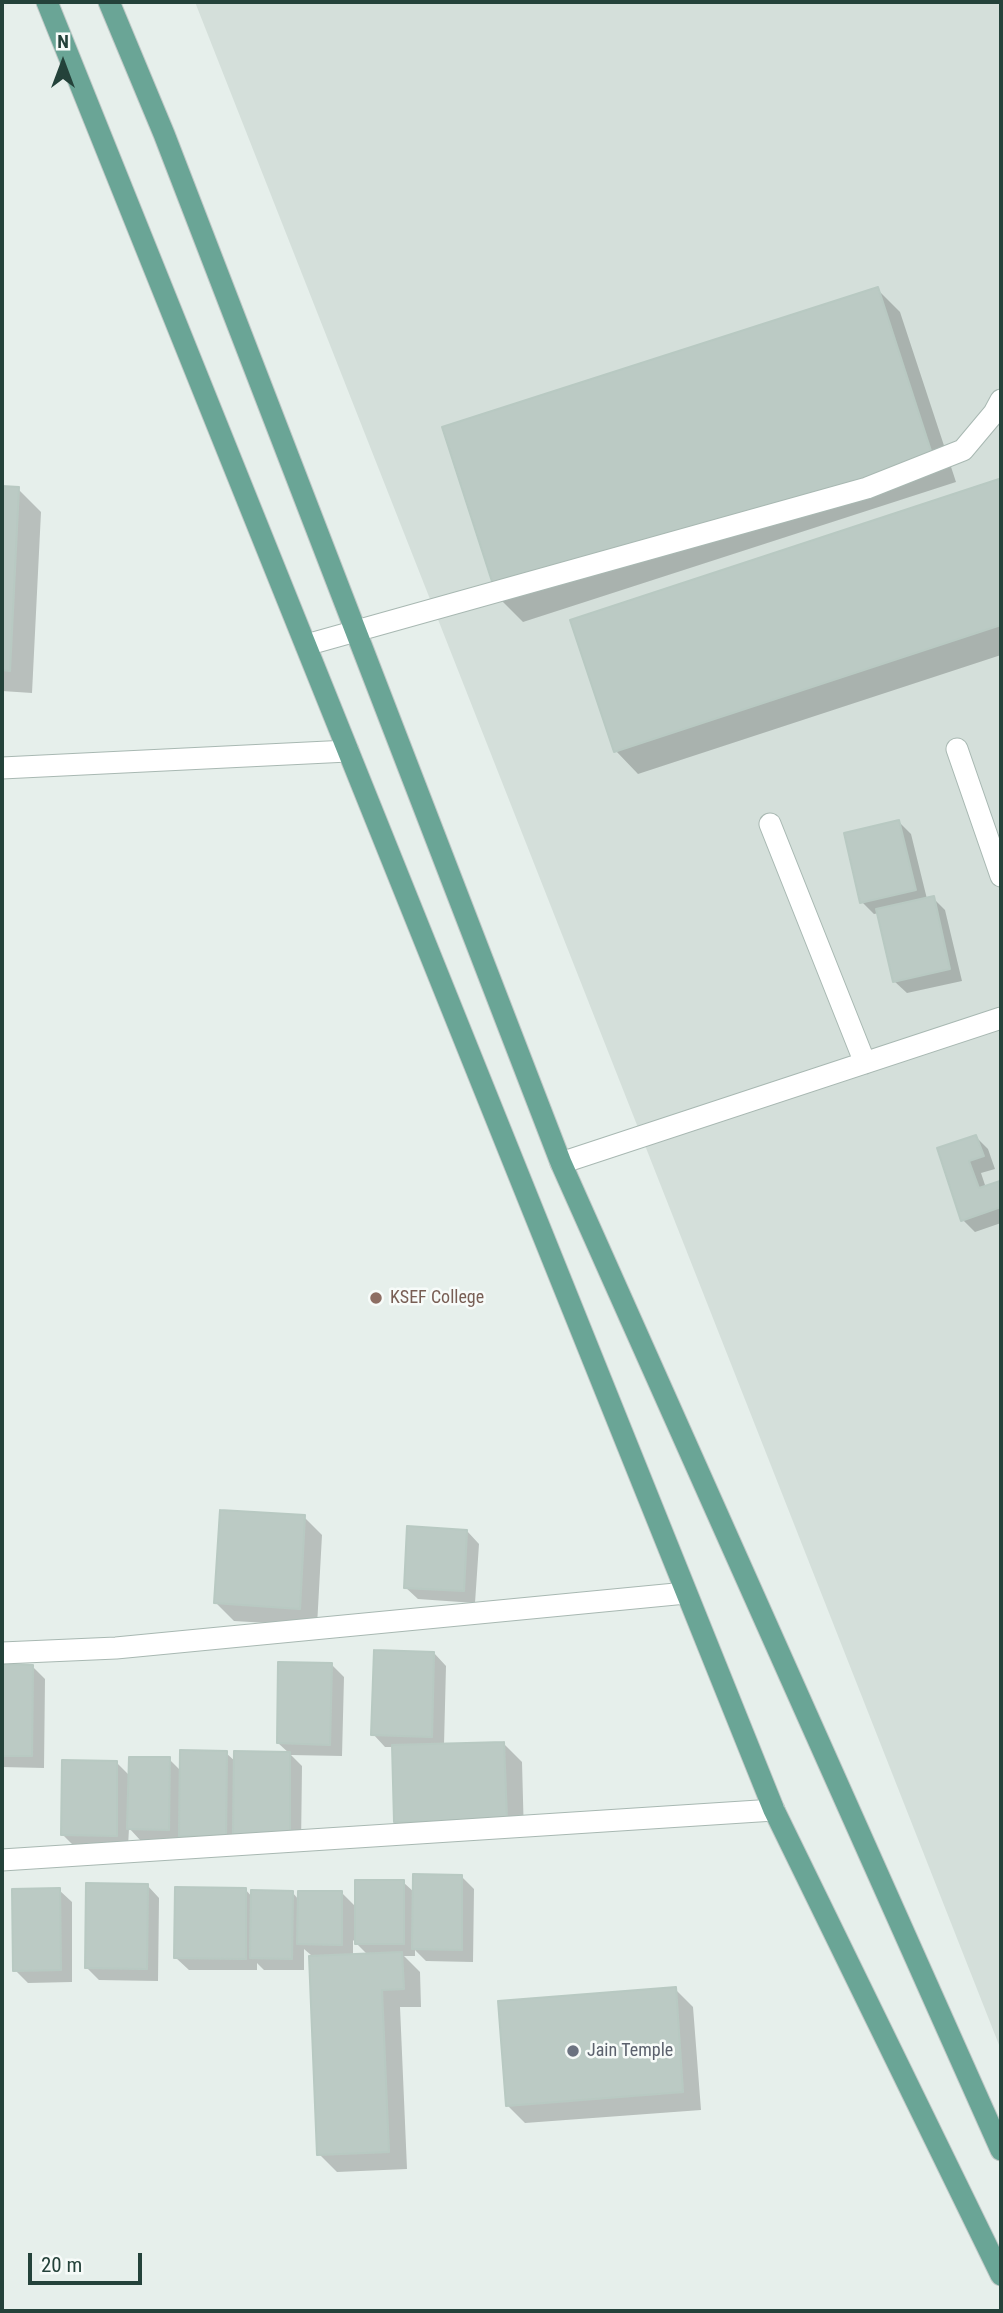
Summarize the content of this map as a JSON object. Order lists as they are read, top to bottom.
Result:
{
  "places": ["KSEF College", "Jain Temple"],
  "scale_bar": "20 m",
  "north": "top"
}
